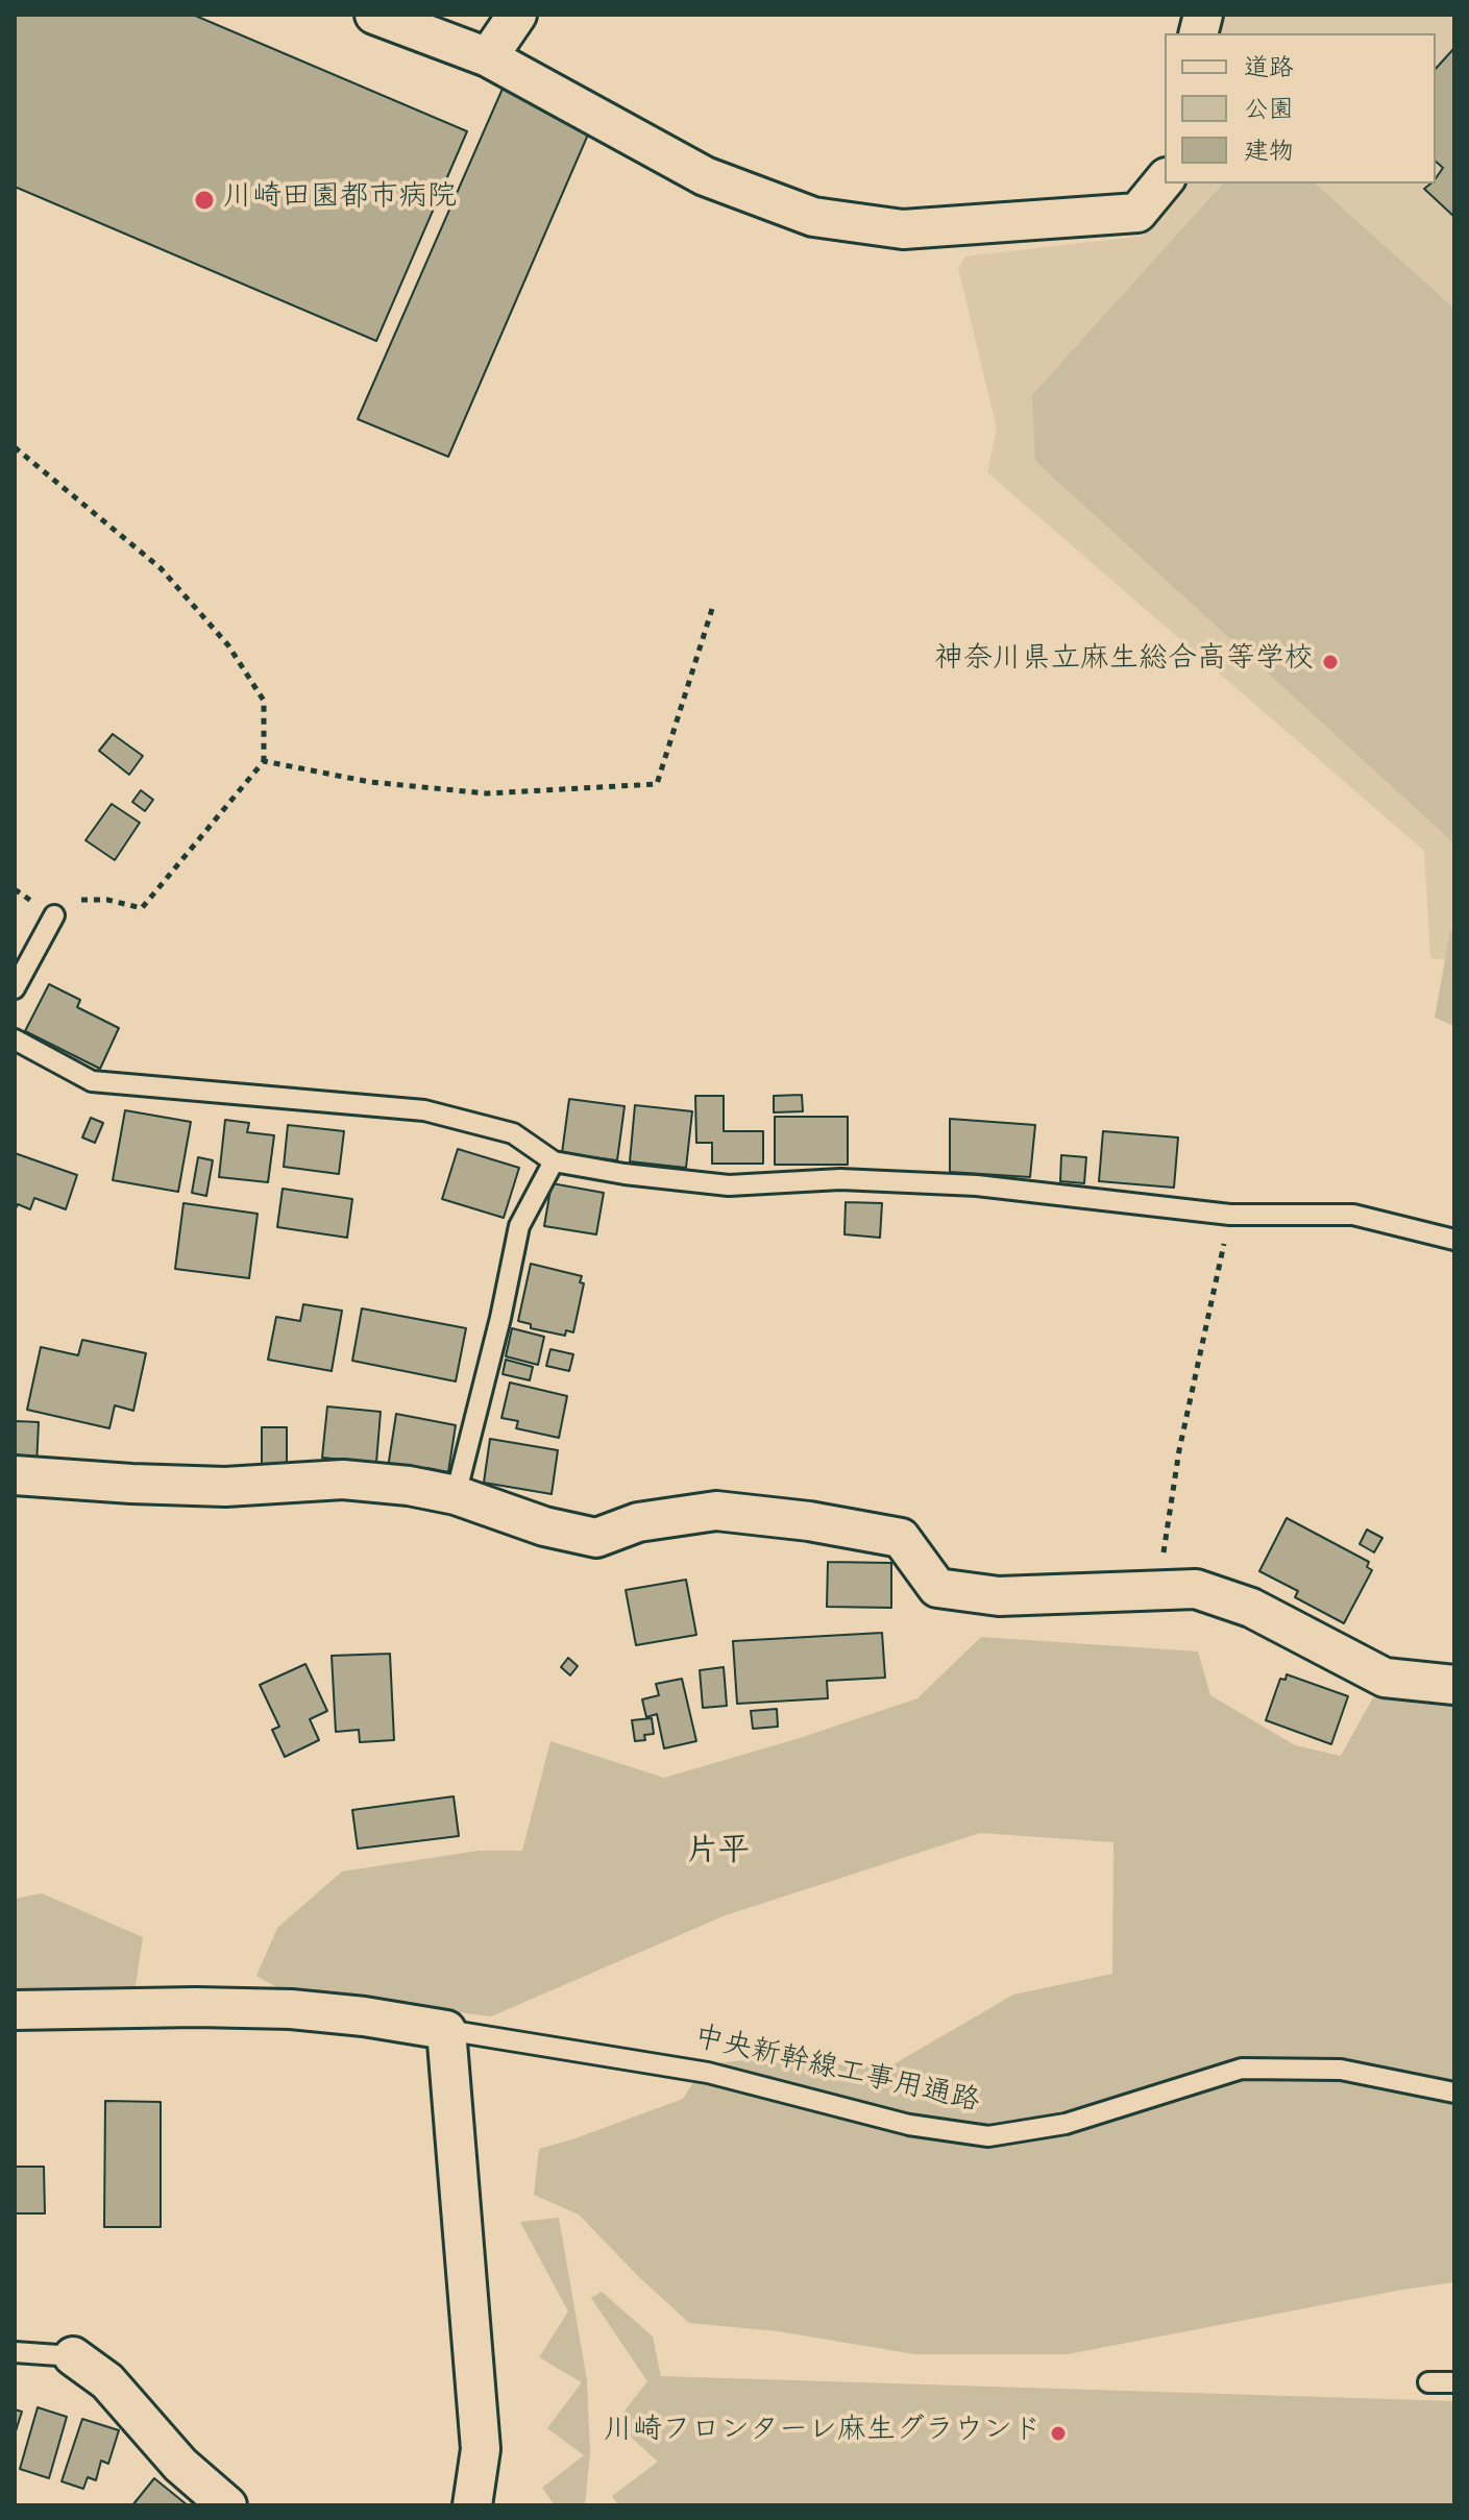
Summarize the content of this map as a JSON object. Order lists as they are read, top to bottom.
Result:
{
  "streets": {
    "lane": ["中央新幹線工事用通路"]
  },
  "districts": ["片平"],
  "places": ["川崎田園都市病院", "神奈川県立麻生総合高等学校", "川崎フロンターレ麻生グラウンド"],
  "legend": ["道路", "公園", "建物"]
}
